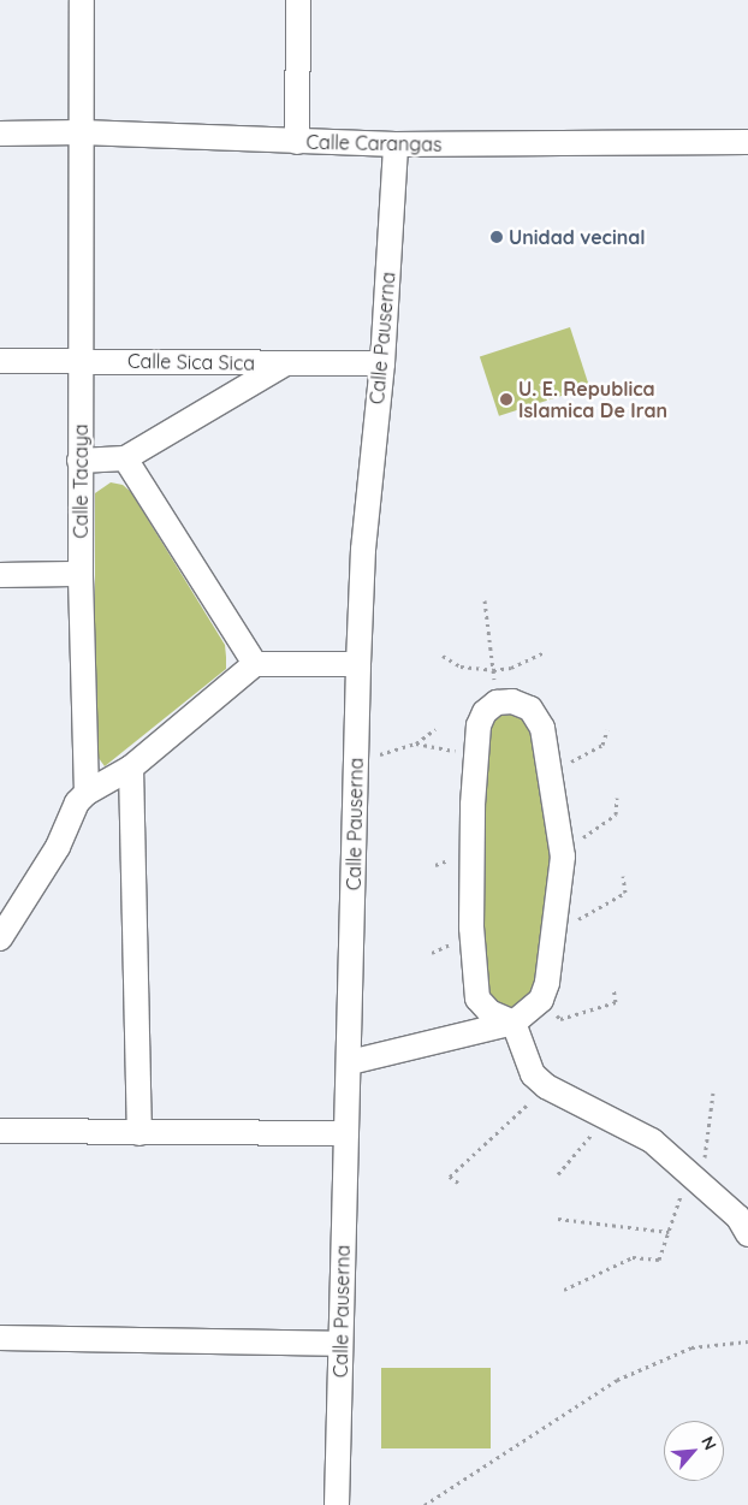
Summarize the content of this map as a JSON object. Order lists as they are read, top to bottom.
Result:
{
  "streets": {
    "street": [
      "Calle Carangas",
      "Calle Pauserna",
      "Calle Sica Sica",
      "Calle Tacaya"
    ]
  },
  "crossings": [
    ["Calle Carangas", "Calle Pauserna"],
    ["Calle Carangas", "Calle Tacaya"],
    ["Calle Pauserna", "Calle Sica Sica"],
    ["Calle Sica Sica", "Calle Tacaya"]
  ],
  "places": ["Unidad vecinal", "U. E. Republica Islamica De Iran"],
  "north": "top right"
}
